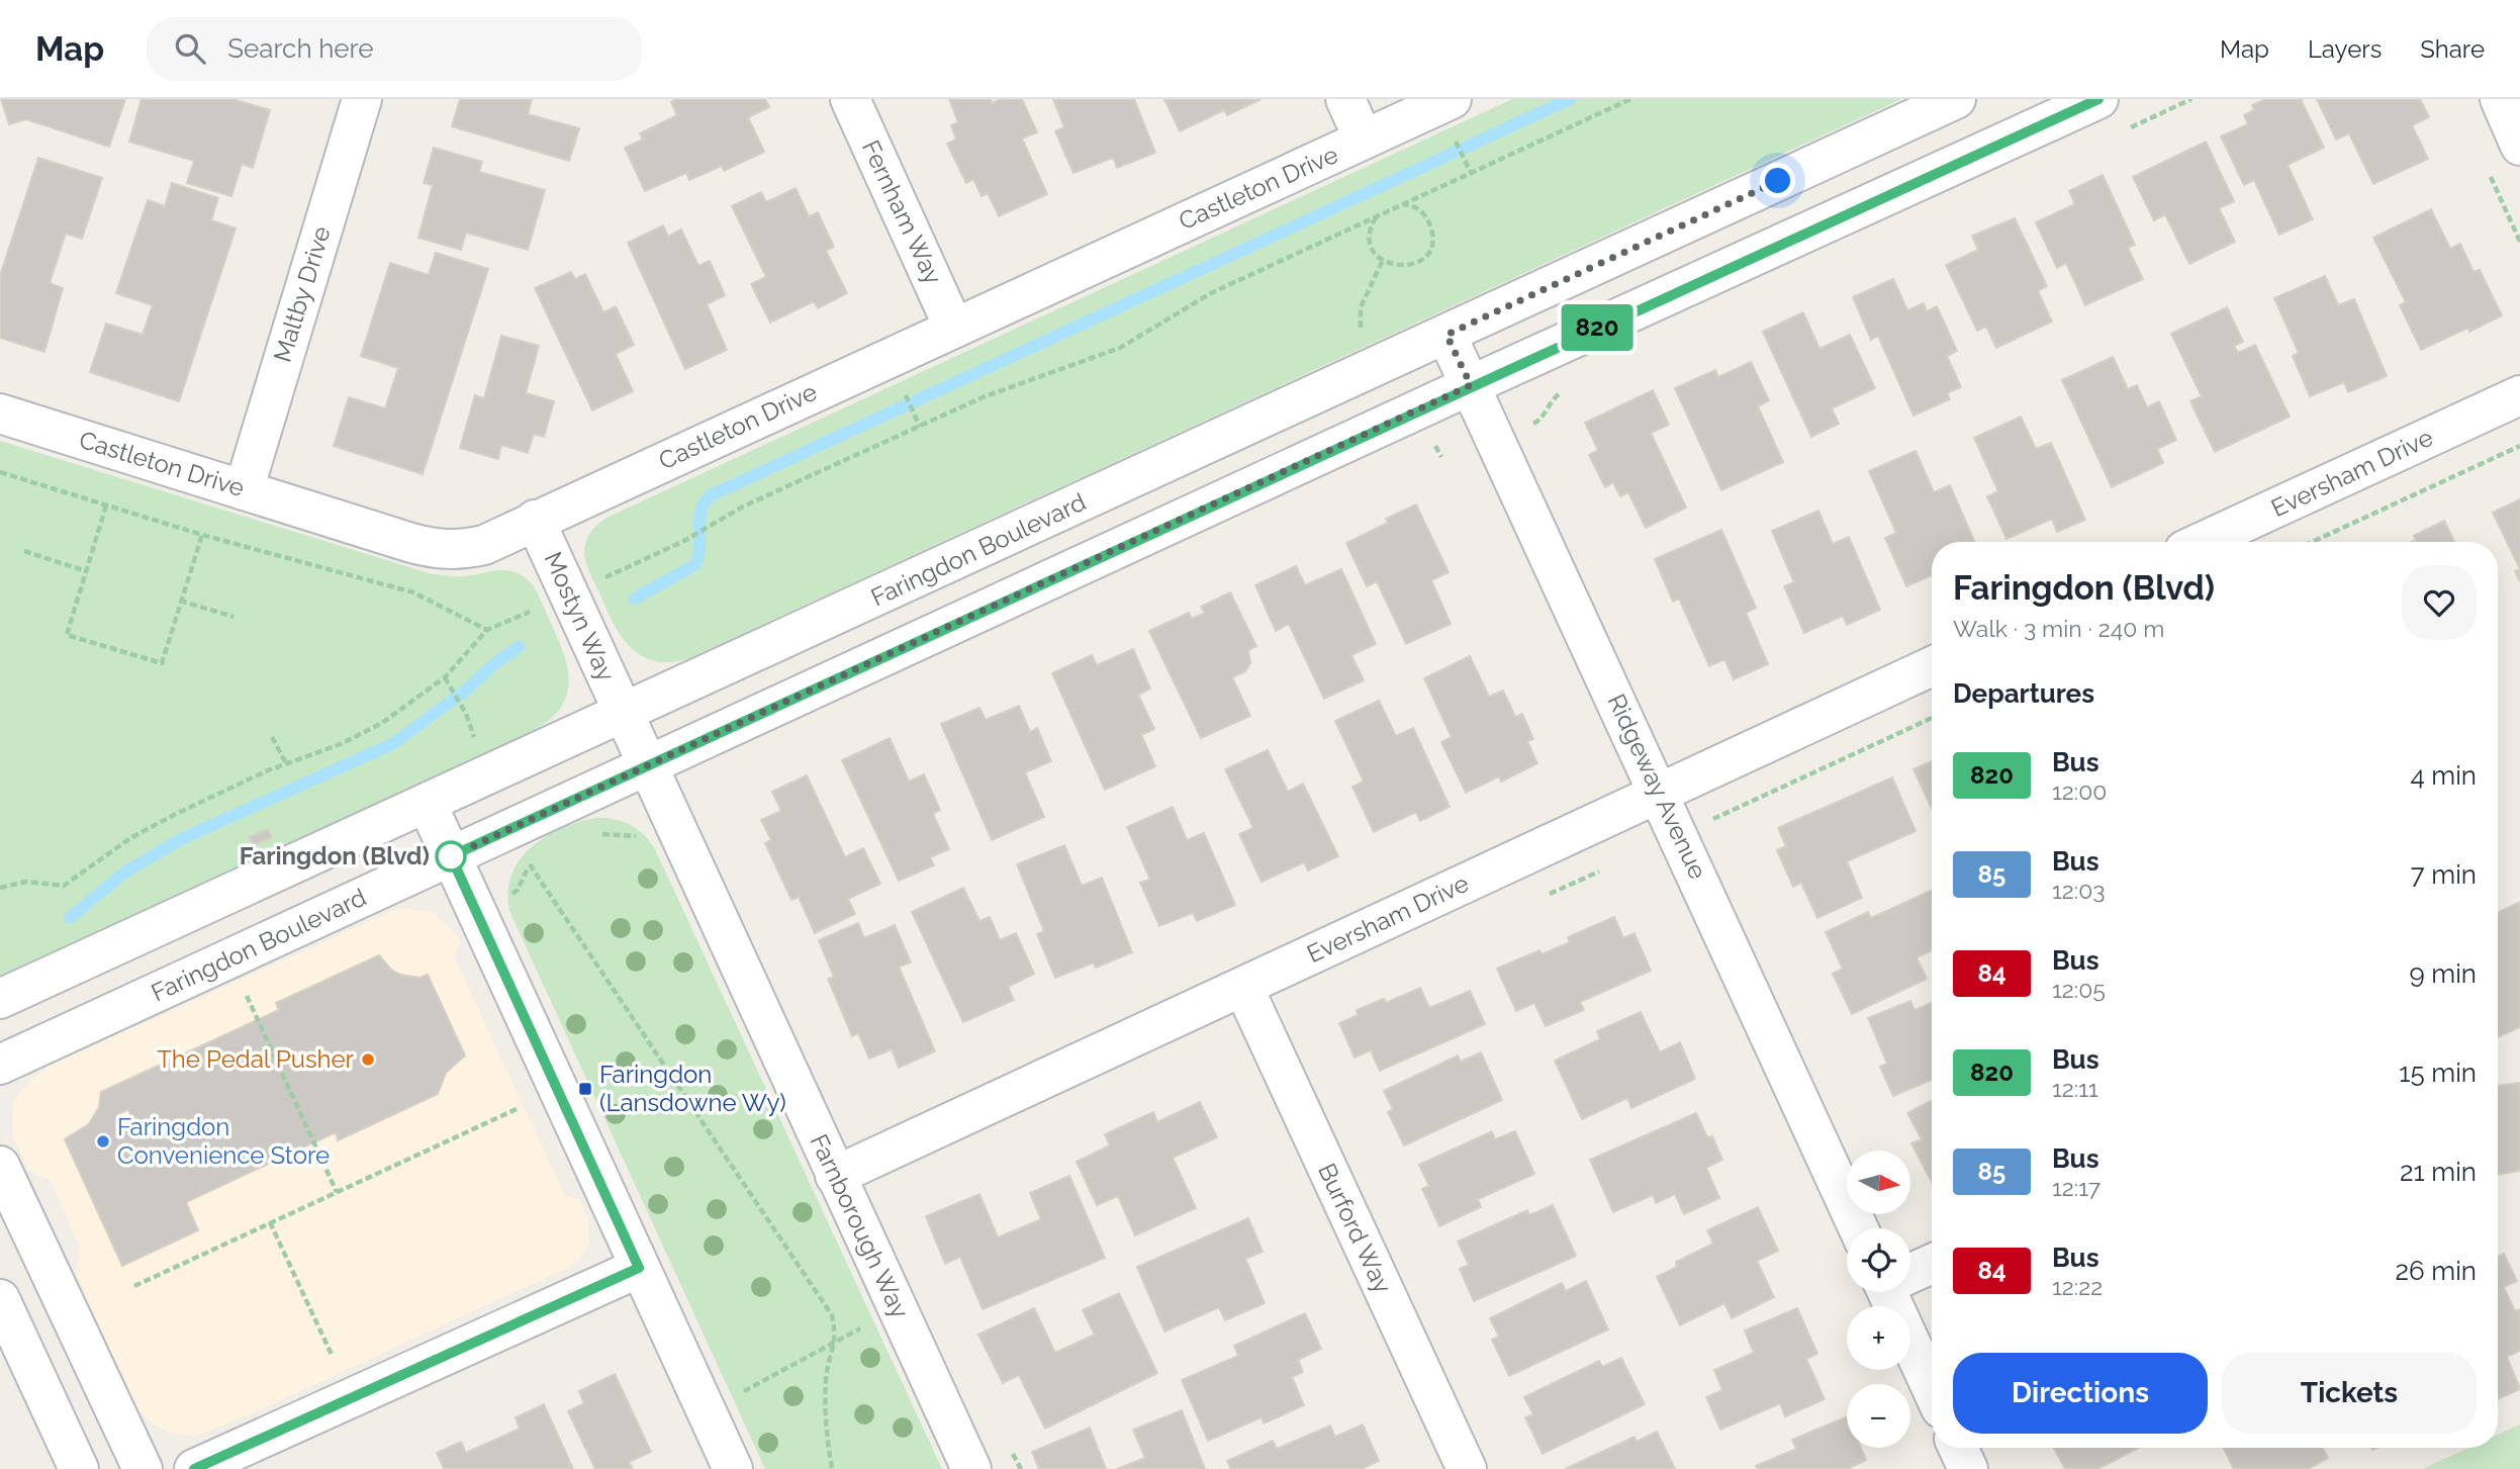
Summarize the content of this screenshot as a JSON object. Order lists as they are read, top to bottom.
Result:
{
  "streets": {
    "street": [
      "Castleton Drive",
      "Fernham Way",
      "Maltby Drive",
      "Eversham Drive",
      "Faringdon Boulevard",
      "Mostyn Way",
      "Ridgeway Avenue",
      "Farnborough Way",
      "Burford Way"
    ]
  },
  "crossings": [
    ["Castleton Drive", "Fernham Way"],
    ["Castleton Drive", "Maltby Drive"],
    ["Castleton Drive", "Mostyn Way"],
    ["Eversham Drive", "Ridgeway Avenue"],
    ["Eversham Drive", "Farnborough Way"],
    ["Eversham Drive", "Burford Way"],
    ["Faringdon Boulevard", "Mostyn Way"],
    ["Faringdon Boulevard", "Ridgeway Avenue"],
    ["Faringdon Boulevard", "Farnborough Way"],
    ["Mostyn Way", "Farnborough Way"]
  ],
  "places": {
    "other": ["Faringdon (Blvd)", "The Pedal Pusher", "Faringdon Convenience Store"],
    "transit": ["Faringdon (Lansdowne Wy)"]
  },
  "lines": ["bus line 820"],
  "north": "right",
  "page": {
    "header": "Map",
    "search": "Search here",
    "nav": ["Map", "Layers", "Share"],
    "on_map": "820",
    "heading": [
      ["Faringdon (Blvd)", "Walk · 3 min · 240 m"],
      "Departures"
    ],
    "list": [
      {
        "mark": "820",
        "name": "Bus",
        "note": "12:00",
        "value": "4 min"
      },
      {
        "mark": "85",
        "name": "Bus",
        "note": "12:03",
        "value": "7 min"
      },
      {
        "mark": "84",
        "name": "Bus",
        "note": "12:05",
        "value": "9 min"
      },
      {
        "mark": "820",
        "name": "Bus",
        "note": "12:11",
        "value": "15 min"
      },
      {
        "mark": "85",
        "name": "Bus",
        "note": "12:17",
        "value": "21 min"
      },
      {
        "mark": "84",
        "name": "Bus",
        "note": "12:22",
        "value": "26 min"
      }
    ],
    "map_buttons": ["+", "−"],
    "buttons": ["Directions", "Tickets"]
  }
}
